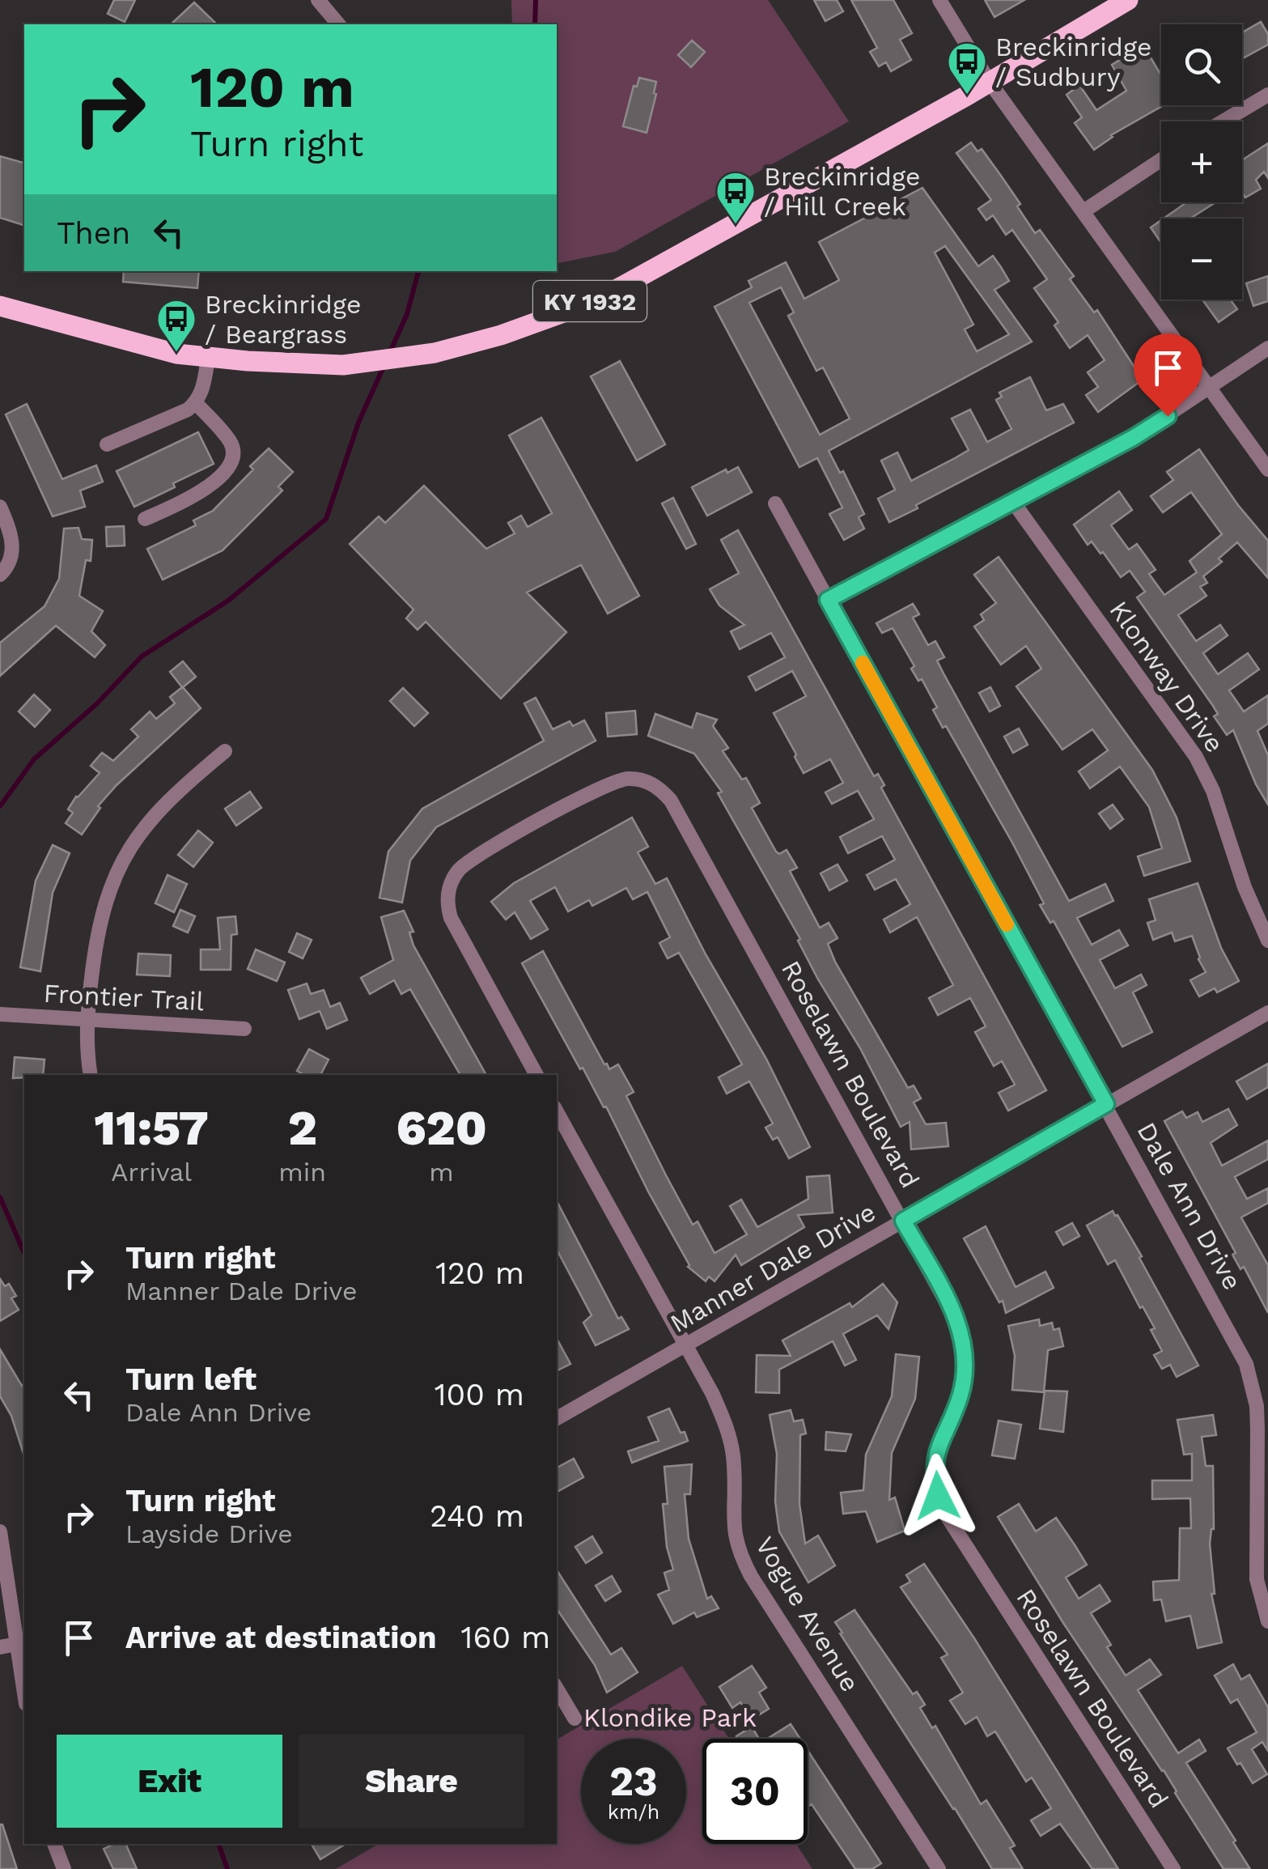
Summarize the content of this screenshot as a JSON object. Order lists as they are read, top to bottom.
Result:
{
  "streets": {
    "main road": ["KY 1932"],
    "street": [
      "Klonway Drive",
      "Frontier Trail",
      "Roselawn Boulevard",
      "Dale Ann Drive",
      "Manner Dale Drive",
      "Vogue Avenue"
    ]
  },
  "crossings": [
    ["Roselawn Boulevard", "Manner Dale Drive"],
    ["Dale Ann Drive", "Manner Dale Drive"],
    ["Manner Dale Drive", "Vogue Avenue"]
  ],
  "parks": ["Klondike Park"],
  "places": {
    "bus stop": ["Breckinridge / Sudbury", "Breckinridge / Hill Creek", "Breckinridge / Beargrass"]
  },
  "page": {
    "map_buttons": ["+", "−"],
    "turn": ["120 m", "Turn right"],
    "then": "Then",
    "eta": [
      "11:57",
      "Arrival",
      "2",
      "min",
      "620",
      "m"
    ],
    "list": [
      {
        "name": "Turn right",
        "note": "Manner Dale Drive",
        "value": "120 m"
      },
      {
        "name": "Turn left",
        "note": "Dale Ann Drive",
        "value": "100 m"
      },
      {
        "name": "Turn right",
        "note": "Layside Drive",
        "value": "240 m"
      },
      {
        "name": "Arrive at destination",
        "value": "160 m"
      }
    ],
    "buttons": ["Exit", "Share"],
    "speed": "23 km/h",
    "limit": "30"
  }
}
